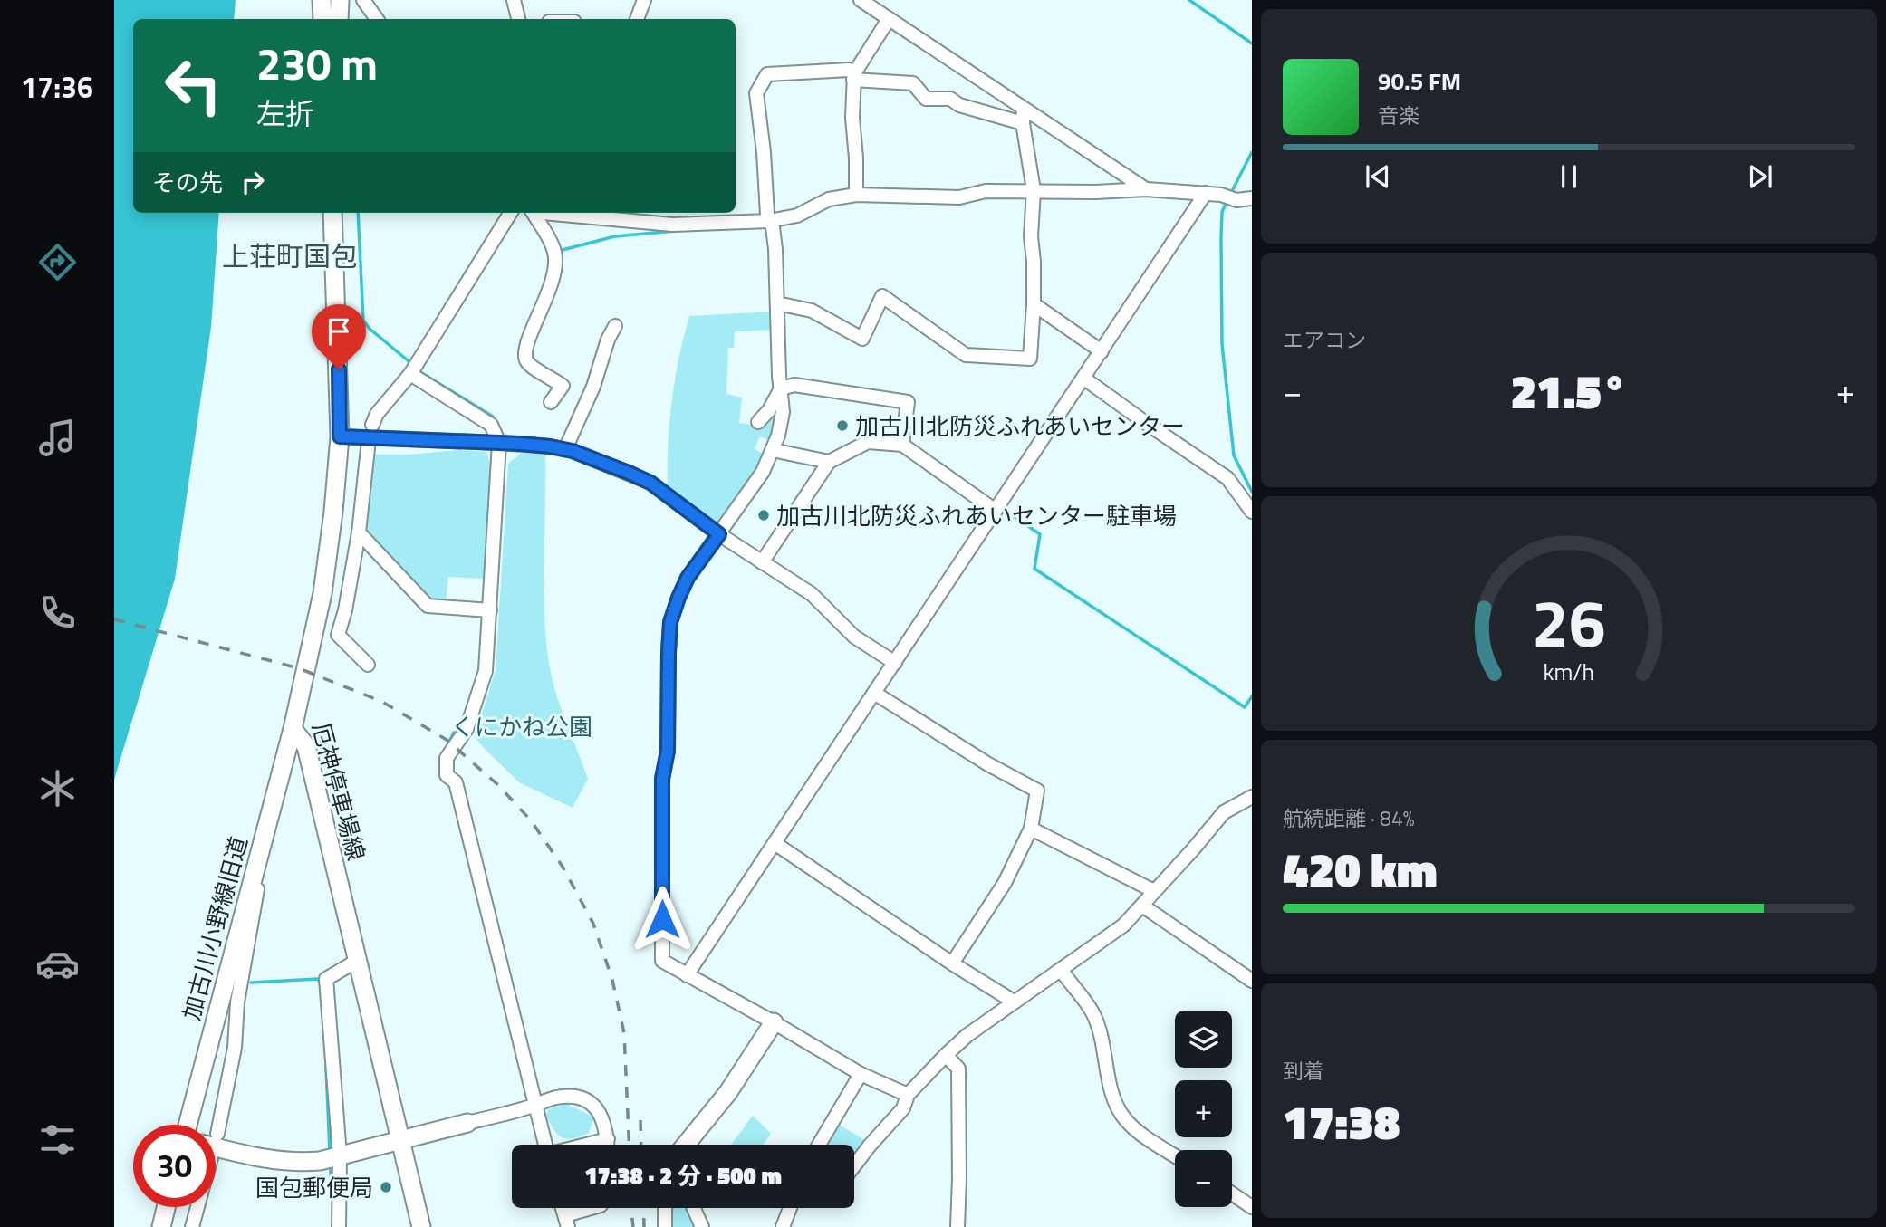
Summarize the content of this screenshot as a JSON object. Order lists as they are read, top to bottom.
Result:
{
  "streets": {
    "main road": ["厄神停車場線", "加古川小野線旧道"]
  },
  "crossings": [
    ["厄神停車場線", "加古川小野線旧道"]
  ],
  "districts": ["上荘町国包"],
  "parks": ["くにかね公園"],
  "places": ["加古川北防災ふれあいセンター", "加古川北防災ふれあいセンター駐車場", "国包郵便局"],
  "page": {
    "tabs": "17:36",
    "turn": ["230 m", "左折"],
    "song": ["90.5 FM", "音楽"],
    "then": "その先",
    "tile": [
      "エアコン",
      ["航続距離 · 84%", "420 km"],
      ["到着", "17:38"]
    ],
    "heat": ["−", "21.5°", "+"],
    "map_buttons": ["+", "−"],
    "limit": "30",
    "trip": "17:38 · 2 分 · 500 m",
    "gauge": ["26", "km/h"]
  }
}
